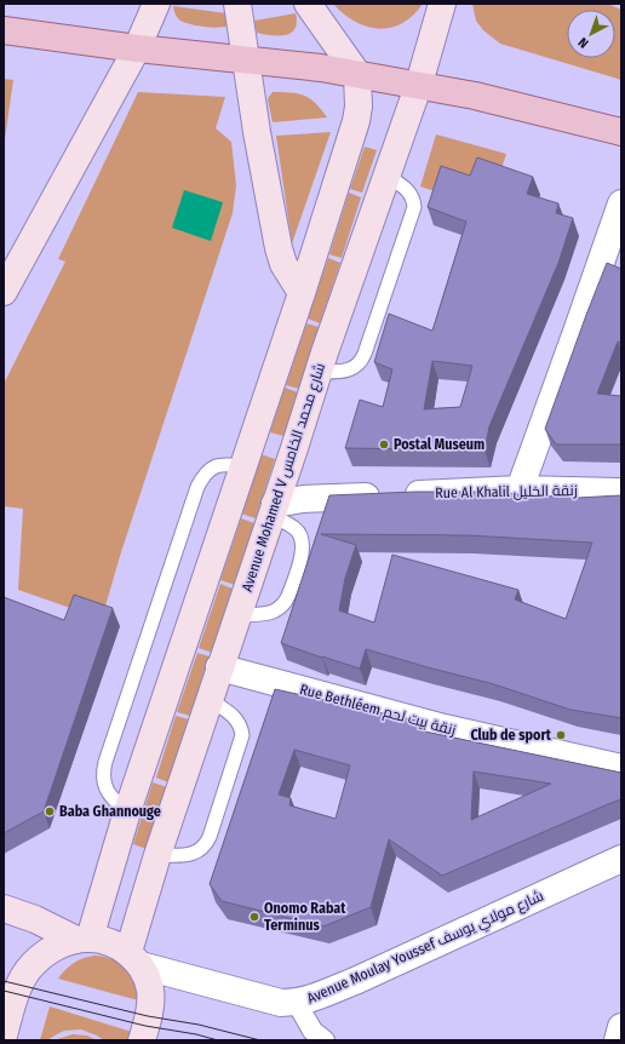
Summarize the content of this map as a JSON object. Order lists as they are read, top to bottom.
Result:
{
  "streets": {
    "main road": ["Avenue Mohamed V شارع محمد الخامس"],
    "street": ["Rue Al Khalil زنقة الخليل", "Rue Bethléem زنقة بيت لحم", "Avenue Moulay Youssef شارع مولاي يوسف"]
  },
  "crossings": [
    ["Avenue Mohamed V شارع محمد الخامس", "Rue Al Khalil زنقة الخليل"],
    ["Avenue Mohamed V شارع محمد الخامس", "Rue Bethléem زنقة بيت لحم"],
    ["Avenue Mohamed V شارع محمد الخامس", "Avenue Moulay Youssef شارع مولاي يوسف"]
  ],
  "places": [
    "Postal Museum",
    "Club de sport",
    "Baba Ghannouge",
    "Onomo Rabat Terminus"
  ],
  "north": "bottom left"
}
